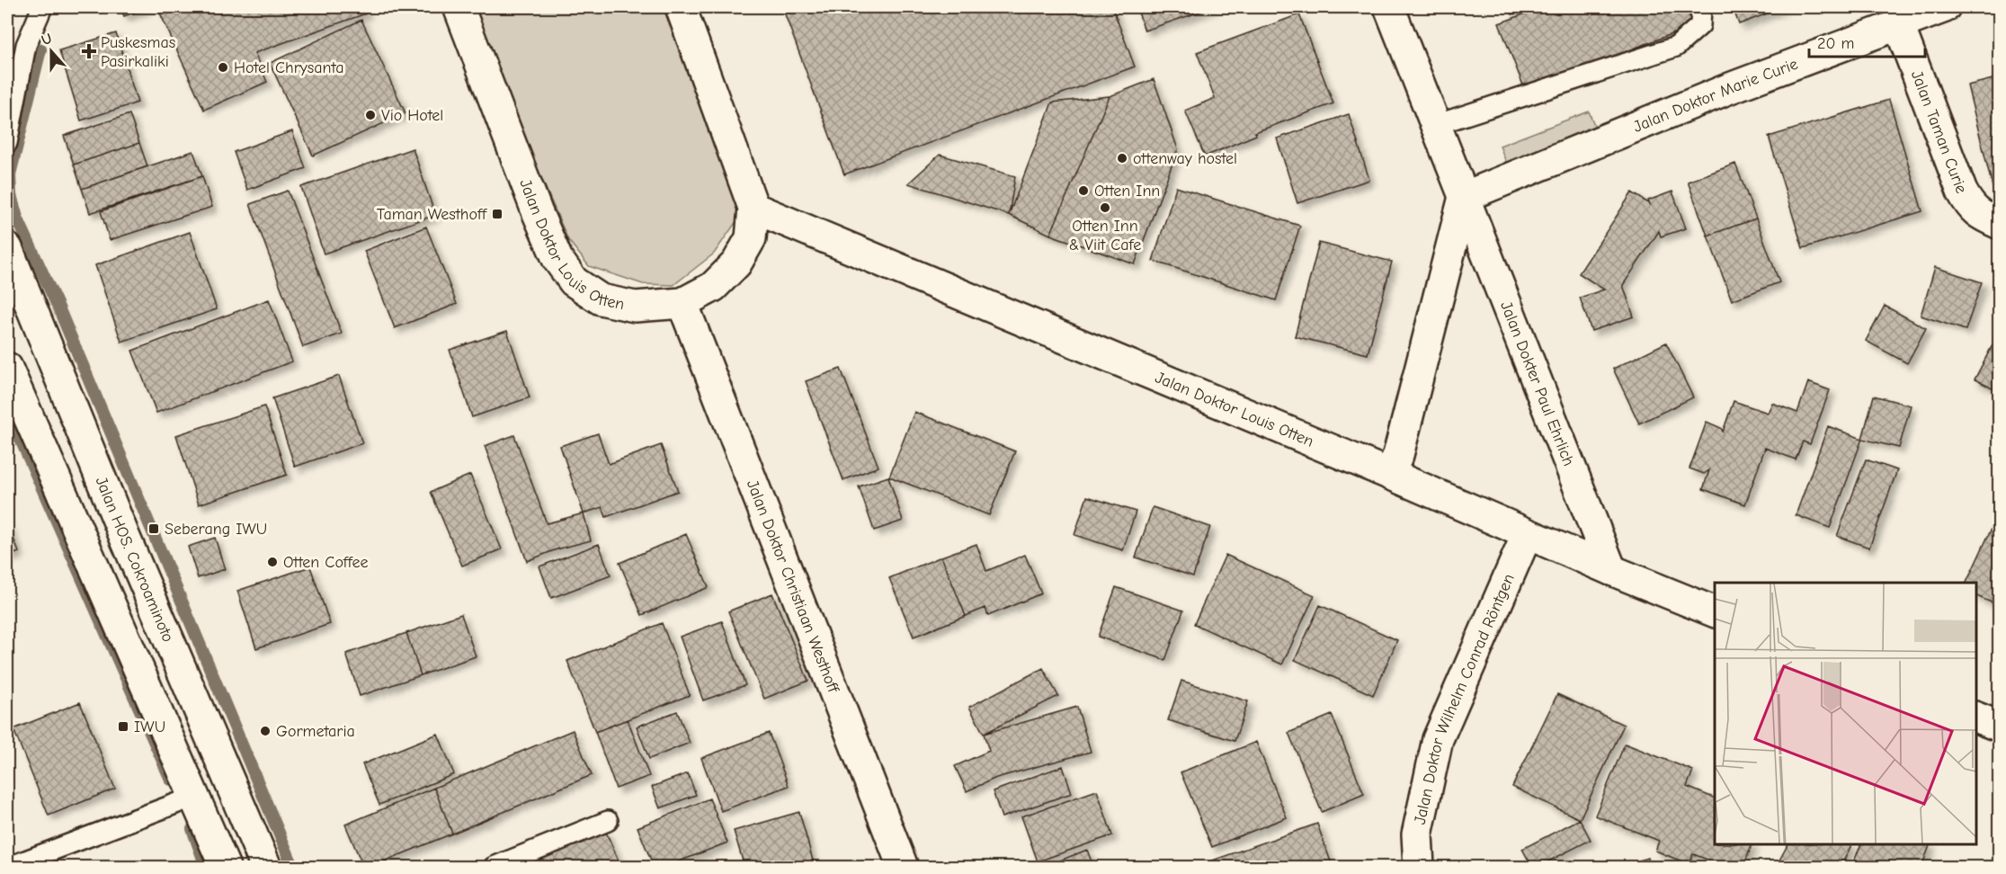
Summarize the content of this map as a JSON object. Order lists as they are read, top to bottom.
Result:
{
  "streets": {
    "main road": [
      "Jalan Doktor Marie Curie",
      "Jalan Taman Curie",
      "Jalan Doktor Louis Otten",
      "Jalan Dokter Paul Ehrlich",
      "Jalan HOS. Cokroaminoto",
      "Jalan Doktor Christiaan Westhoff",
      "Jalan Doktor Wilhelm Conrad Röntgen"
    ]
  },
  "crossings": [
    ["Jalan Doktor Marie Curie", "Jalan Taman Curie"],
    ["Jalan Doktor Marie Curie", "Jalan Dokter Paul Ehrlich"],
    ["Jalan Doktor Louis Otten", "Jalan Dokter Paul Ehrlich"],
    ["Jalan Doktor Louis Otten", "Jalan Doktor Christiaan Westhoff"],
    ["Jalan Doktor Louis Otten", "Jalan Doktor Wilhelm Conrad Röntgen"]
  ],
  "places": {
    "health": ["Puskesmas Pasirkaliki"],
    "other": [
      "Hotel Chrysanta",
      "Vio Hotel",
      "ottenway hostel",
      "Otten Inn",
      "Otten Inn & Viit Cafe",
      "Otten Coffee",
      "Gormetaria"
    ],
    "transit": ["Taman Westhoff", "Seberang IWU", "IWU"]
  },
  "scale_bar": "20 m",
  "north": "top"
}
